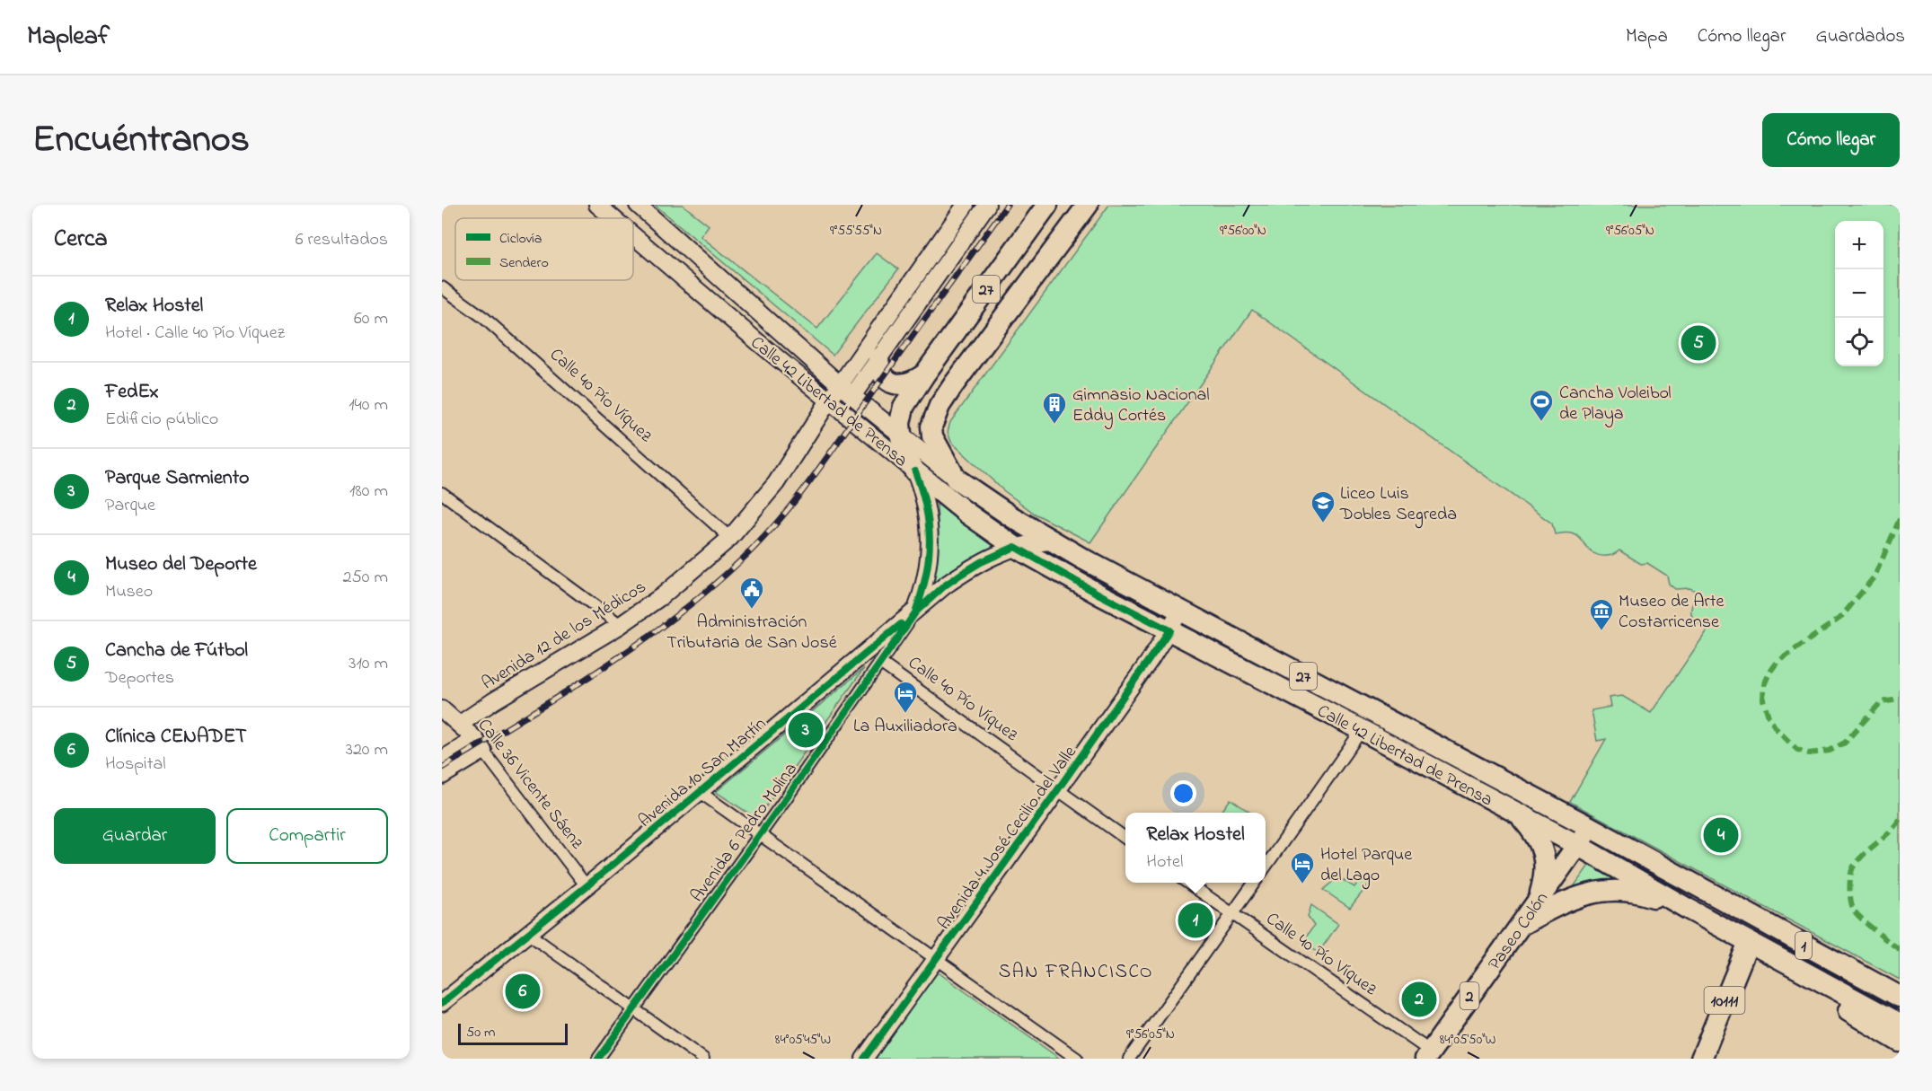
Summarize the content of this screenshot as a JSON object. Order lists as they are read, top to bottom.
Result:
{
  "streets": {
    "highway": [
      "27",
      "Calle 42 Libertad de Prensa",
      "Paseo Colón",
      "1",
      "2",
      "10111"
    ],
    "main road": [
      "Avenida 12 de los Médicos",
      "Avenida 10 San Martín",
      "Calle 36 Vicente Sáenz",
      "Avenida 6 Pedro Molina",
      "Avenida 4 José Cecilio del Valle"
    ],
    "street": ["Calle 40 Pío Víquez"]
  },
  "crossings": [
    ["27", "Calle 42 Libertad de Prensa"],
    ["Calle 40 Pío Víquez", "Avenida 12 de los Médicos"],
    ["Calle 40 Pío Víquez", "Avenida 6 Pedro Molina"],
    ["Calle 40 Pío Víquez", "Avenida 4 José Cecilio del Valle"],
    ["Calle 40 Pío Víquez", "Paseo Colón"],
    ["Calle 42 Libertad de Prensa", "Avenida 12 de los Médicos"],
    ["Calle 42 Libertad de Prensa", "Avenida 6 Pedro Molina"],
    ["Calle 42 Libertad de Prensa", "Avenida 4 José Cecilio del Valle"],
    ["Calle 42 Libertad de Prensa", "Paseo Colón"],
    ["Calle 42 Libertad de Prensa", "10111"],
    ["Avenida 12 de los Médicos", "Calle 36 Vicente Sáenz"],
    ["Avenida 10 San Martín", "Calle 36 Vicente Sáenz"],
    ["Avenida 10 San Martín", "Avenida 6 Pedro Molina"]
  ],
  "districts": ["SAN FRANCISCO"],
  "places": {
    "sports": ["Cancha Voleibol de Playa"],
    "building": ["Gimnasio Nacional Eddy Cortés"],
    "school or university": ["Liceo Luis Dobles Segreda"],
    "public building": ["Administración Tributaria de San José"],
    "museum": ["Museo de Arte Costarricense"],
    "hotel": ["La Auxiliadora", "Hotel Parque del Lago"]
  },
  "legend": ["Ciclovía", "Sendero"],
  "scale_bar": "50 m",
  "page": {
    "header": "Mapleaf",
    "nav": ["Mapa", "Cómo llegar", "Guardados"],
    "title": "Encuéntranos",
    "buttons": [
      "Cómo llegar",
      ["Guardar", "Compartir"]
    ],
    "heading": ["Cerca", "6 resultados"],
    "map_buttons": ["+", "−"],
    "list": [
      {
        "mark": "1",
        "name": "Relax Hostel",
        "note": "Hotel · Calle 40 Pío Víquez",
        "value": "60 m"
      },
      {
        "mark": "2",
        "name": "FedEx",
        "note": "Edificio público",
        "value": "140 m"
      },
      {
        "mark": "3",
        "name": "Parque Sarmiento",
        "note": "Parque",
        "value": "180 m"
      },
      {
        "mark": "4",
        "name": "Museo del Deporte",
        "note": "Museo",
        "value": "250 m"
      },
      {
        "mark": "5",
        "name": "Cancha de Fútbol",
        "note": "Deportes",
        "value": "310 m"
      },
      {
        "mark": "6",
        "name": "Clínica CENADET",
        "note": "Hospital",
        "value": "320 m"
      }
    ],
    "pins": [
      "5",
      "3",
      "4",
      "1",
      "6",
      "2"
    ],
    "popup": ["Relax Hostel", "Hotel"],
    "scale": "50 m"
  },
  "coordinates": [
    "9°55'55\"N",
    "9°56'00\"N",
    "9°56'05\"N",
    "84°05'45\"W",
    "84°05'50\"W"
  ]
}
